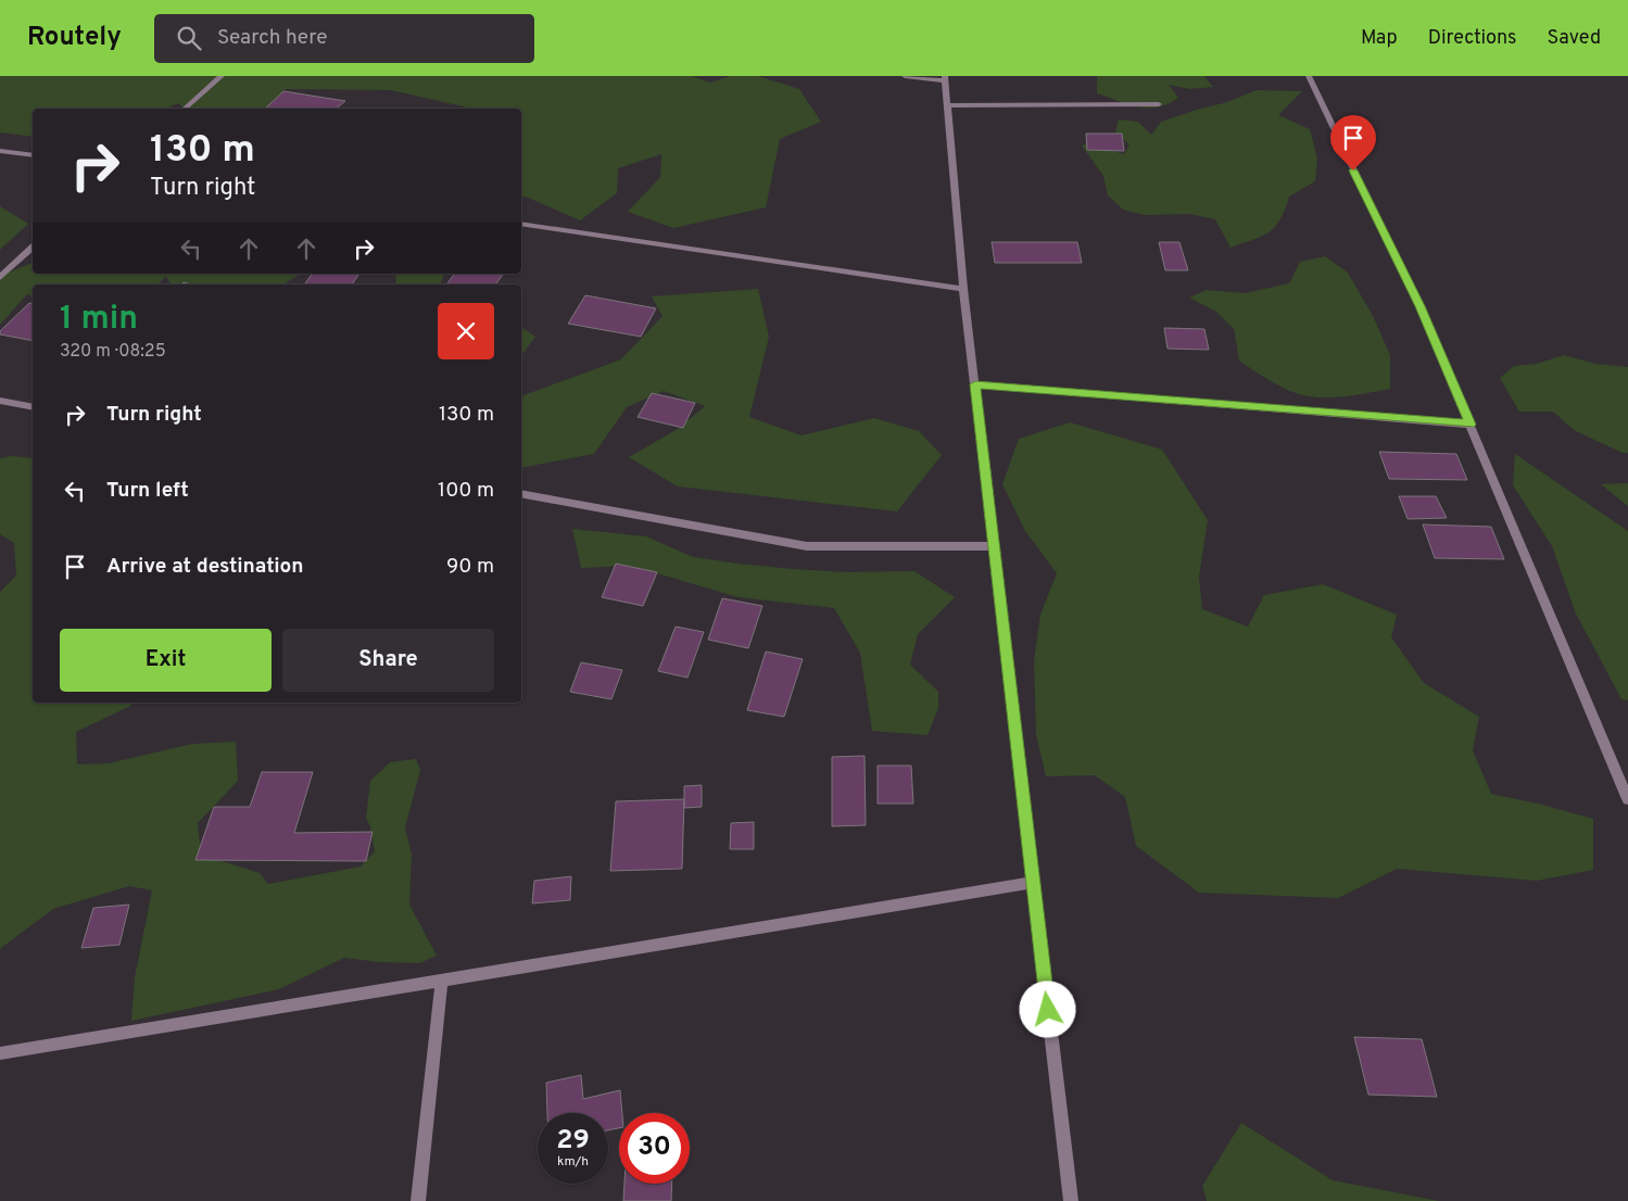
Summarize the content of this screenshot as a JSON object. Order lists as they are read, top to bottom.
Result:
{
  "page": {
    "header": "Routely",
    "search": "Search here",
    "nav": ["Map", "Directions", "Saved"],
    "turn": ["130 m", "Turn right"],
    "heading": ["1 min", "320 m · 08:25"],
    "list": [
      {
        "name": "Turn right",
        "value": "130 m"
      },
      {
        "name": "Turn left",
        "value": "100 m"
      },
      {
        "name": "Arrive at destination",
        "value": "90 m"
      }
    ],
    "buttons": ["Exit", "Share"],
    "speed": "29 km/h",
    "limit": "30"
  }
}
